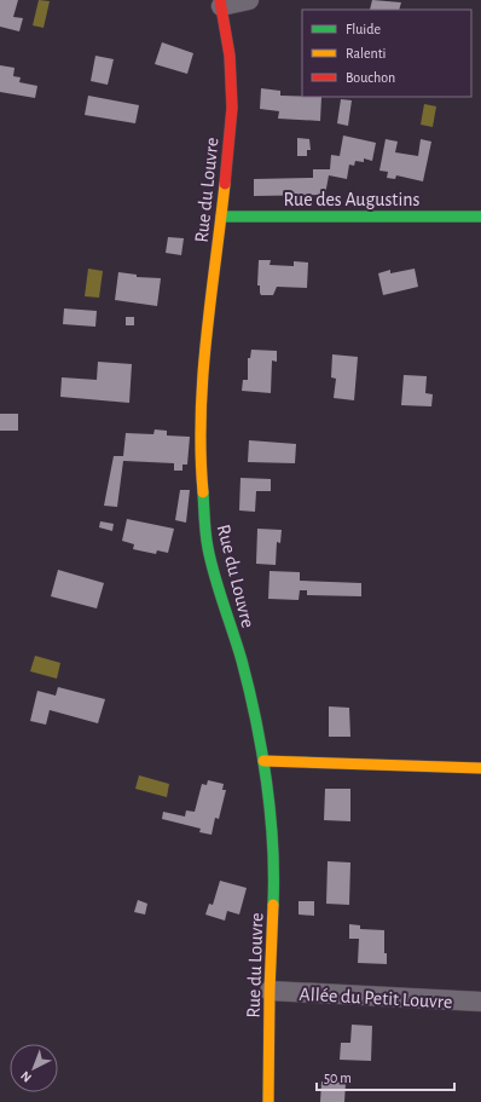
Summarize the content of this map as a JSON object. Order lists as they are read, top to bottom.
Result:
{
  "streets": {
    "street": ["Rue du Louvre", "Rue des Augustins", "Allée du Petit Louvre"]
  },
  "crossings": [
    ["Rue du Louvre", "Rue des Augustins"],
    ["Rue du Louvre", "Allée du Petit Louvre"]
  ],
  "legend": ["Fluide", "Ralenti", "Bouchon"],
  "scale_bar": "50 m",
  "north": "bottom left"
}
